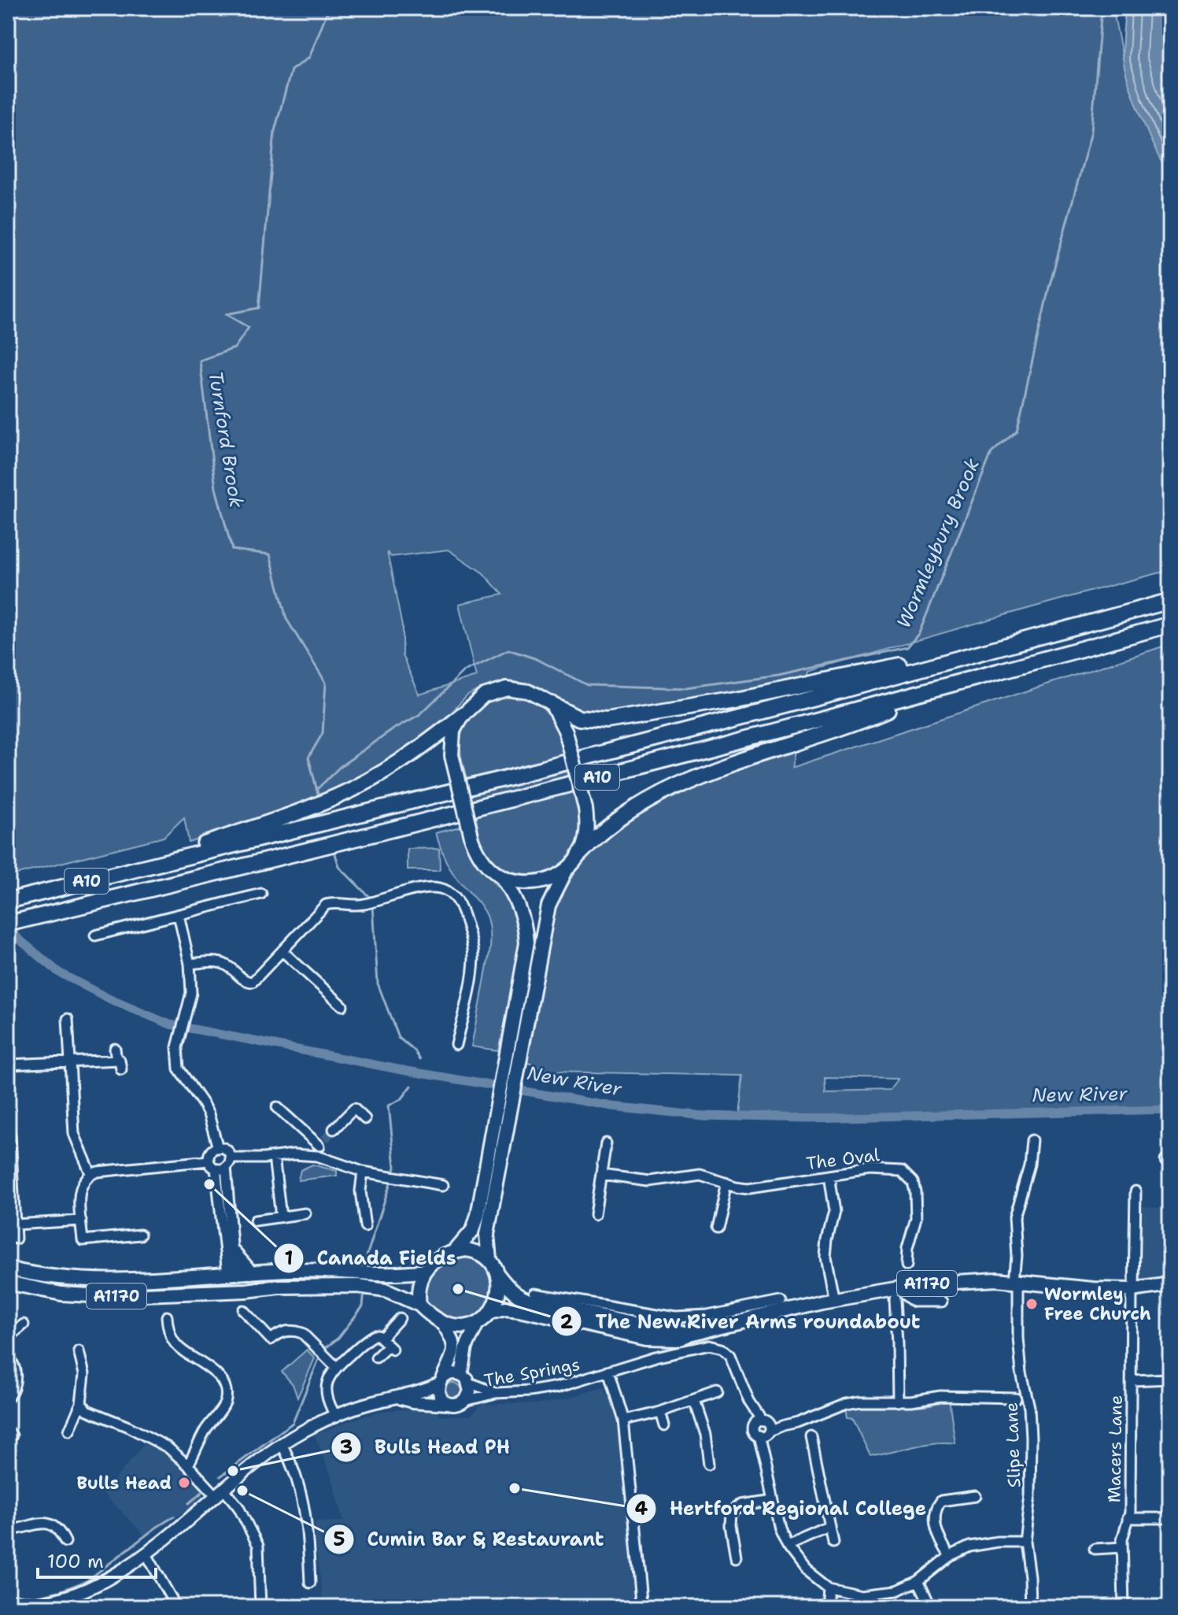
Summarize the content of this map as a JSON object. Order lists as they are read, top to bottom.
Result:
{
  "streets": {
    "highway": ["A10"],
    "main road": ["A1170"],
    "street": [
      "The Oval",
      "The Springs",
      "Slipe Lane",
      "Macers Lane"
    ]
  },
  "crossings": [
    ["A10", "A1170"],
    ["A1170", "Slipe Lane"],
    ["A1170", "Macers Lane"]
  ],
  "water": ["Turnford Brook", "Wormleybury Brook", "New River"],
  "places": [
    "Canada Fields",
    "The New River Arms roundabout",
    "Wormley Free Church",
    "Bulls Head PH",
    "Bulls Head",
    "Hertford Regional College",
    "Cumin Bar & Restaurant"
  ],
  "scale_bar": "100 m"
}
